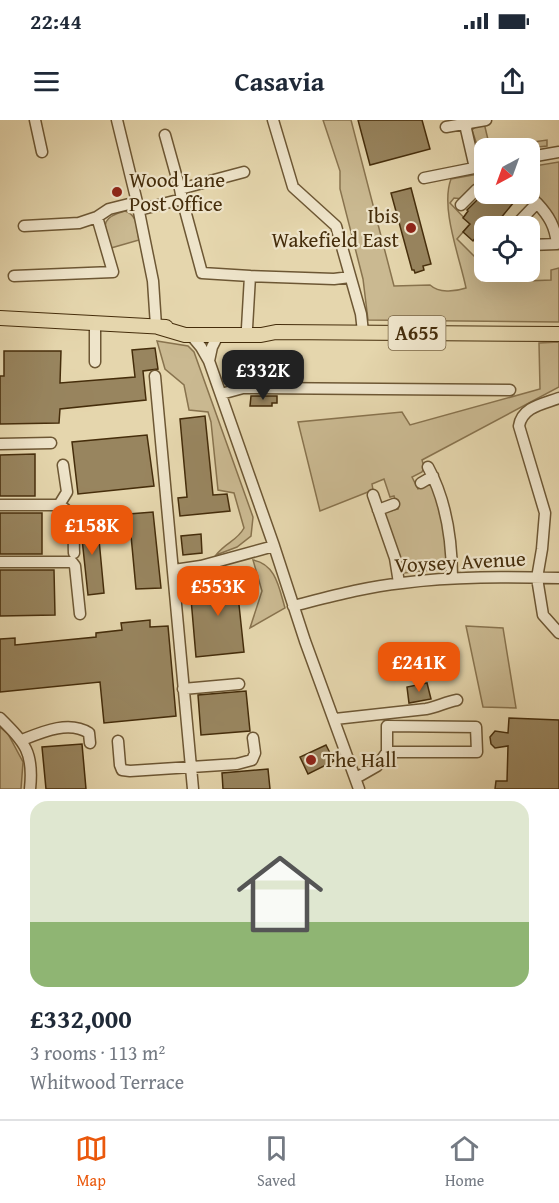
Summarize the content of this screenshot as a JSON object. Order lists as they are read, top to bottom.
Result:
{
  "streets": {
    "main road": ["A655"],
    "street": ["Voysey Avenue"]
  },
  "places": ["Wood Lane Post Office", "Ibis Wakefield East", "The Hall"],
  "north": "bottom left",
  "page": {
    "status": "22:44",
    "header": "Casavia",
    "price": [
      "£332K",
      "£158K",
      "£553K",
      "£241K"
    ],
    "list": [
      {
        "name": "£332,000",
        "note": "3 rooms · 113 m² · Whitwood Terrace"
      }
    ],
    "tabs": ["Map", "Saved", "Home"]
  }
}
